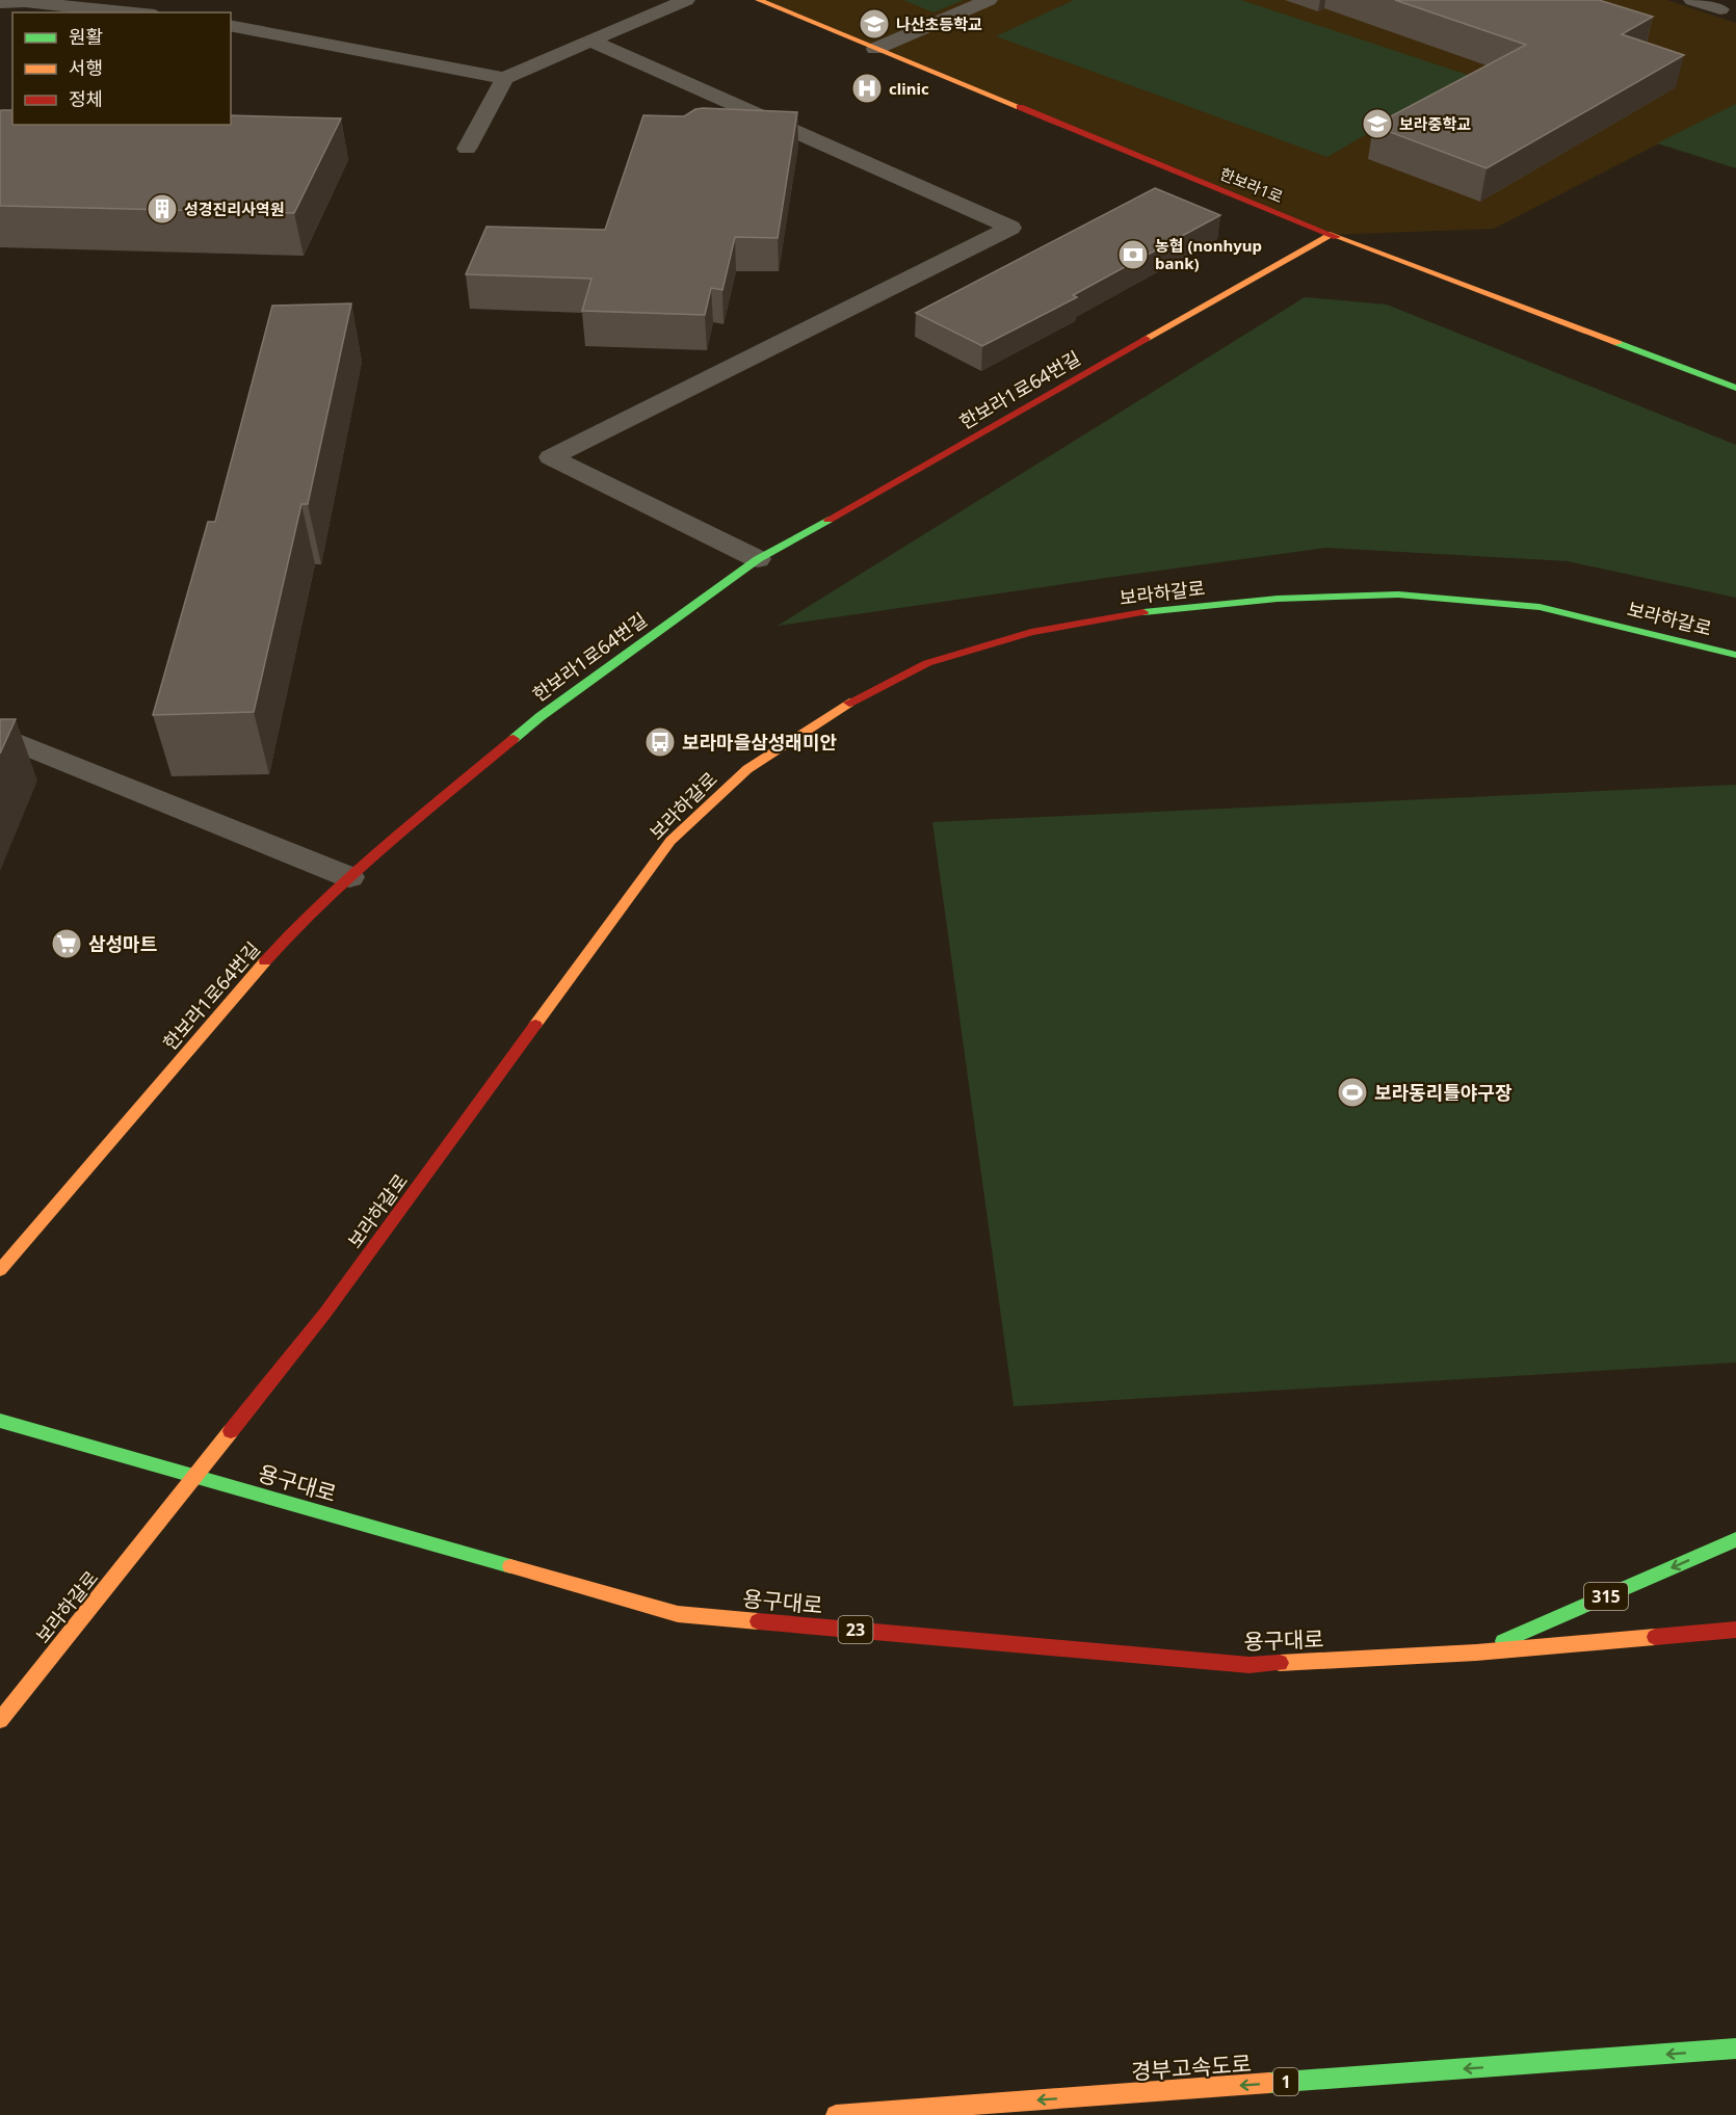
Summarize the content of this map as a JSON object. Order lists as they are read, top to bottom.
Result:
{
  "streets": {
    "main road": [
      "한보라1로",
      "한보라1로64번길",
      "보라하갈로",
      "용구대로",
      "315",
      "23",
      "경부고속도로",
      "1"
    ]
  },
  "crossings": [
    ["한보라1로", "한보라1로64번길"],
    ["용구대로", "315"]
  ],
  "one_way": ["경부고속도로"],
  "places": {
    "school or university": ["나산초등학교", "보라중학교"],
    "hospital": ["clinic"],
    "building": ["성경진리사역원"],
    "bank": ["농협 (nonhyup bank)"],
    "bus stop": ["보라마을삼성래미안"],
    "supermarket": ["삼성마트"],
    "sports": ["보라동리틀야구장"]
  },
  "legend": ["원활", "서행", "정체"]
}
